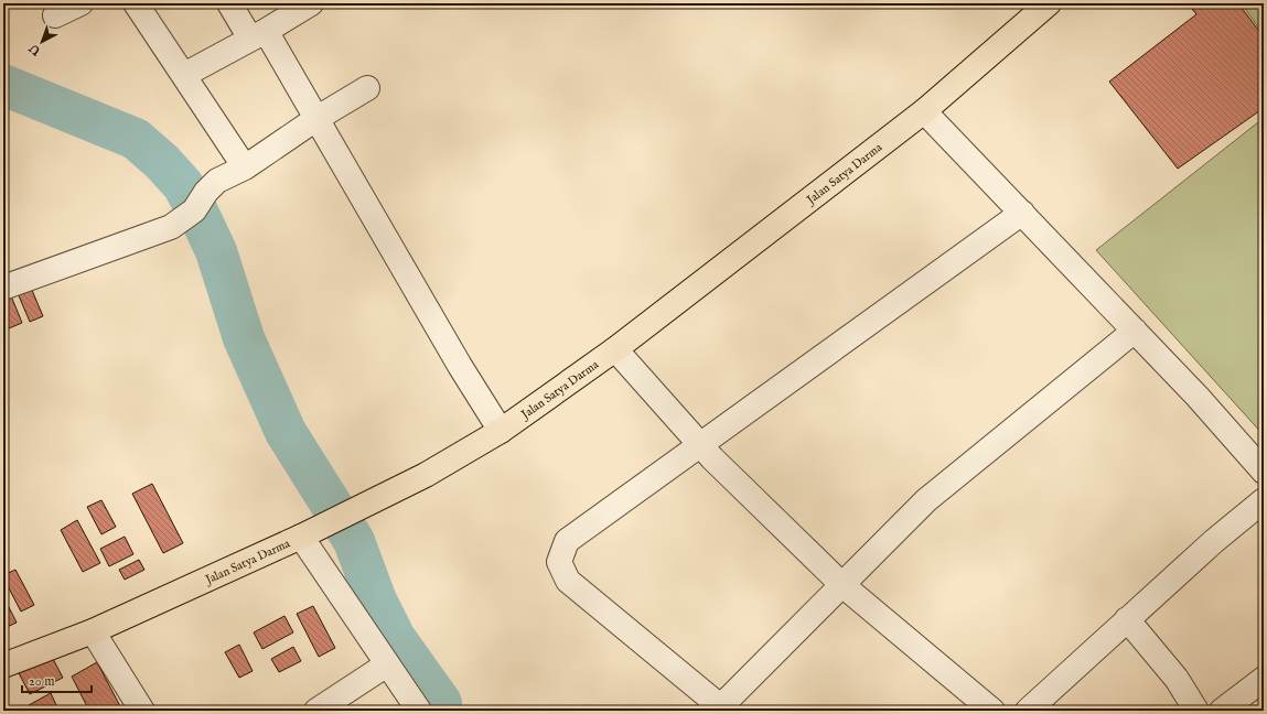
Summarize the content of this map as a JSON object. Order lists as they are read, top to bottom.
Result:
{
  "streets": {
    "main road": ["Jalan Satya Darma"]
  },
  "scale_bar": "20 m",
  "north": "bottom left"
}
